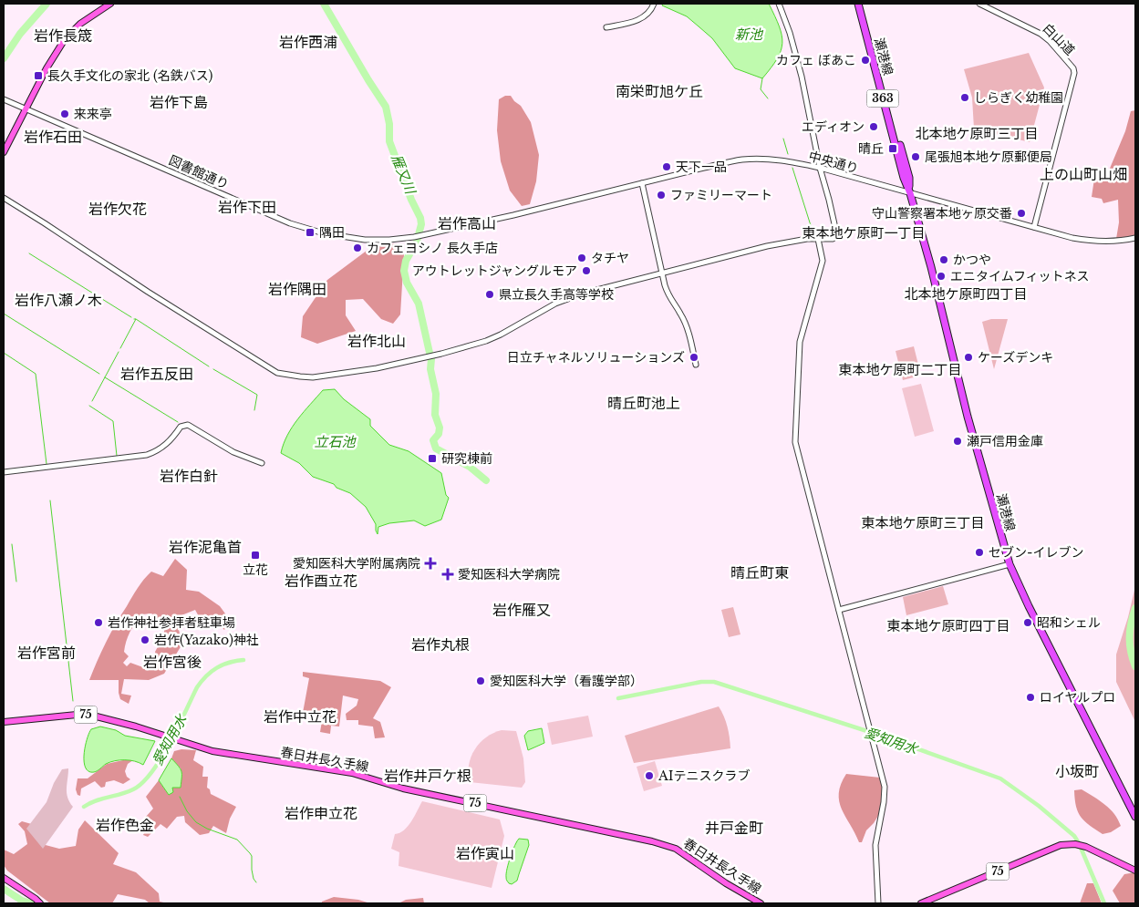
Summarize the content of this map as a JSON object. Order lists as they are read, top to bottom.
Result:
{
  "streets": {
    "highway": ["瀬港線", "363"],
    "main road": ["75", "春日井長久手線"],
    "street": ["白山道", "中央通り", "図書館通り"]
  },
  "crossings": [
    ["白山道", "中央通り"],
    ["瀬港線", "中央通り"],
    ["中央通り", "図書館通り"]
  ],
  "districts": [
    "岩作長筬",
    "岩作西浦",
    "南栄町旭ケ丘",
    "岩作下島",
    "北本地ケ原町三丁目",
    "岩作石田",
    "上の山町山畑",
    "岩作下田",
    "岩作欠花",
    "岩作高山",
    "東本地ケ原町一丁目",
    "岩作隅田",
    "北本地ケ原町四丁目",
    "岩作八瀬ノ木",
    "岩作北山",
    "東本地ケ原町二丁目",
    "岩作五反田",
    "晴丘町池上",
    "岩作白針",
    "東本地ケ原町三丁目",
    "岩作泥亀首",
    "晴丘町東",
    "岩作酉立花",
    "岩作雁又",
    "東本地ケ原町四丁目",
    "岩作丸根",
    "岩作宮前",
    "岩作宮後",
    "岩作中立花",
    "小坂町",
    "岩作井戸ケ根",
    "岩作申立花",
    "岩作色金",
    "井戸金町",
    "岩作寅山"
  ],
  "water": [
    "新池",
    "雁又川",
    "立石池",
    "愛知用水"
  ],
  "places": {
    "other": [
      "カフェ ぼあこ",
      "しらぎく幼稚園",
      "来来亭",
      "エディオン",
      "尾張旭本地ケ原郵便局",
      "天下一品",
      "ファミリーマート",
      "守山警察署本地ヶ原交番",
      "カフェヨシノ 長久手店",
      "タチヤ",
      "かつや",
      "アウトレットジャングルモア",
      "エニタイムフィットネス",
      "県立長久手高等学校",
      "日立チャネルソリューションズ",
      "ケーズデンキ",
      "瀬戸信用金庫",
      "セブン-イレブン",
      "岩作神社参拝者駐車場",
      "昭和シェル",
      "岩作(Yazako)神社",
      "愛知医科大学（看護学部）",
      "ロイヤルプロ",
      "AIテニスクラブ"
    ],
    "transit": [
      "長久手文化の家北 (名鉄バス)",
      "晴丘",
      "隅田",
      "研究棟前",
      "立花"
    ],
    "health": ["愛知医科大学附属病院", "愛知医科大学病院"]
  }
}
